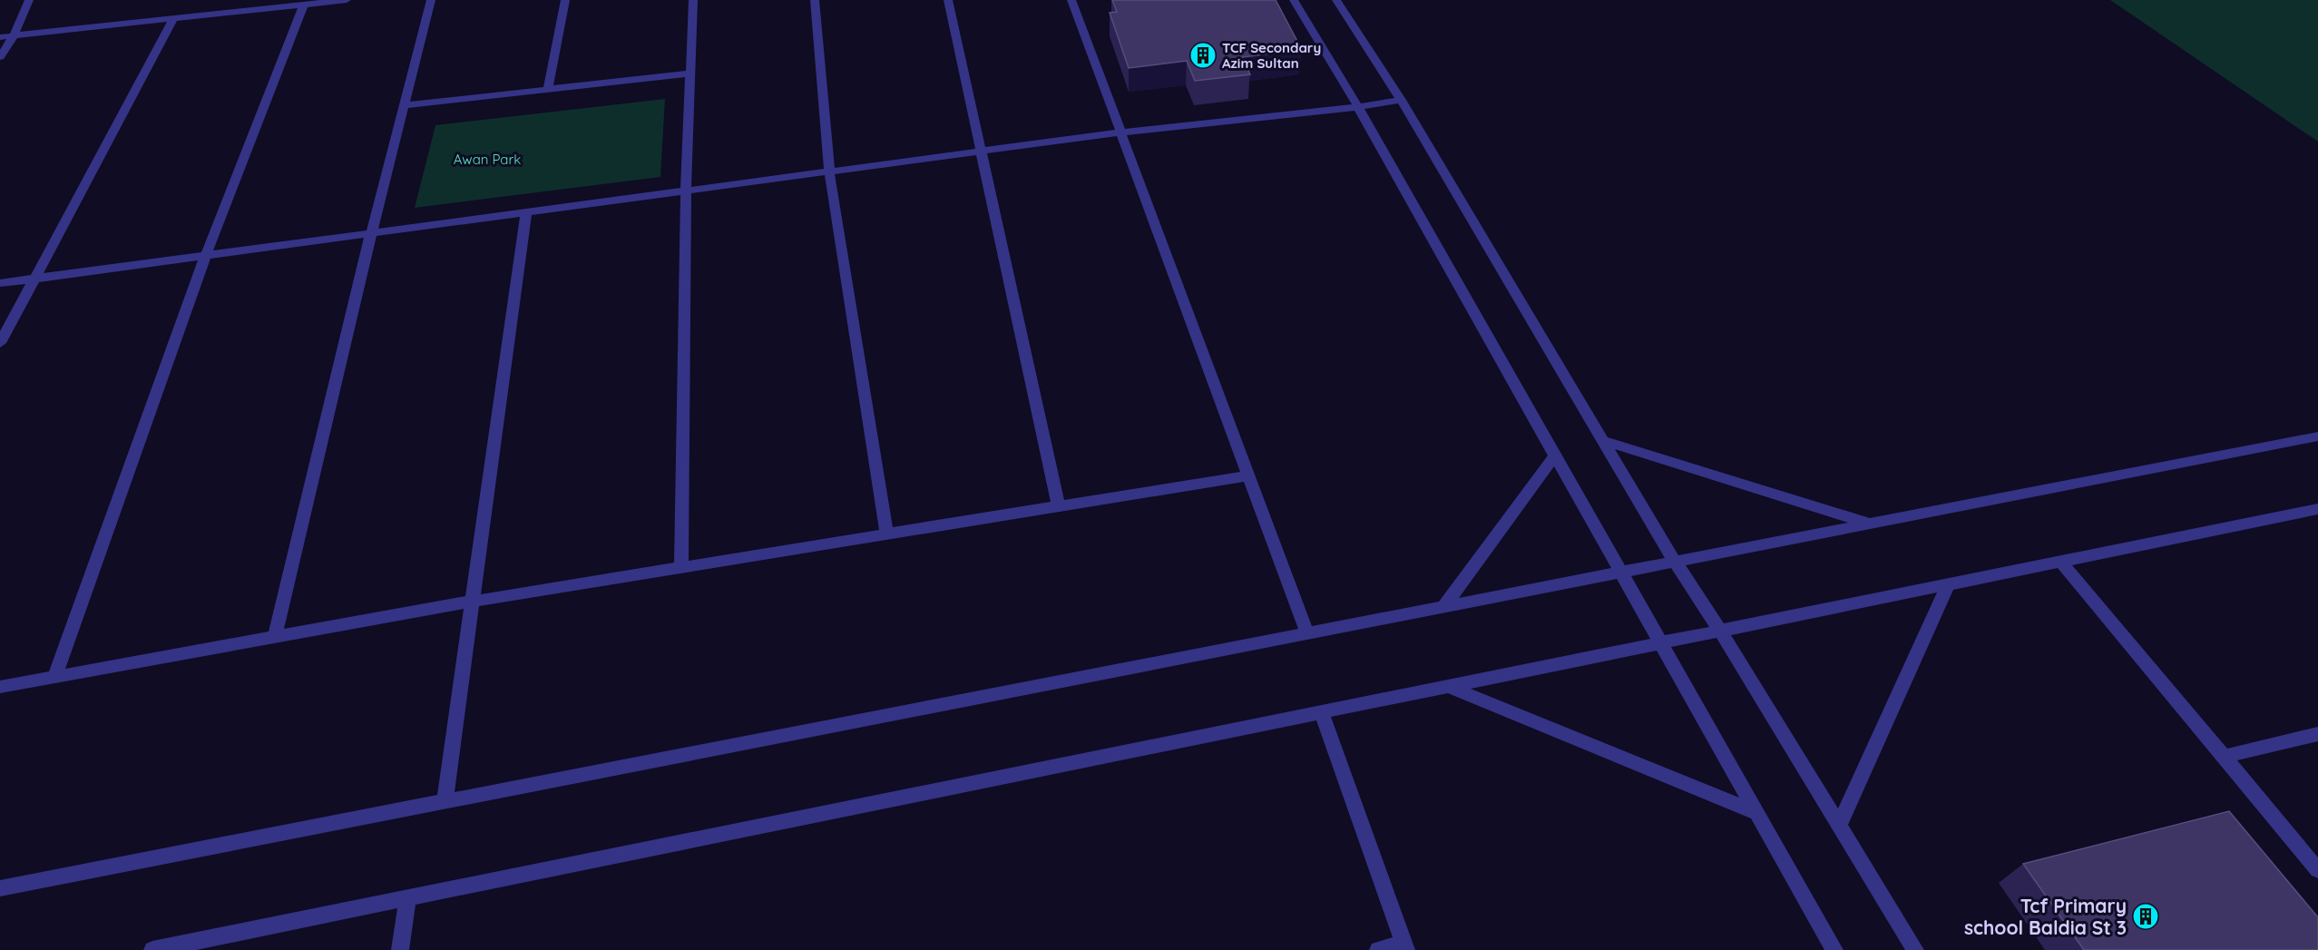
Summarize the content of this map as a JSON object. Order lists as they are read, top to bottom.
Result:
{
  "parks": ["Awan Park"],
  "places": {
    "building": ["TCF Secondary Azim Sultan", "Tcf Primary school Baldia St 3"]
  }
}
